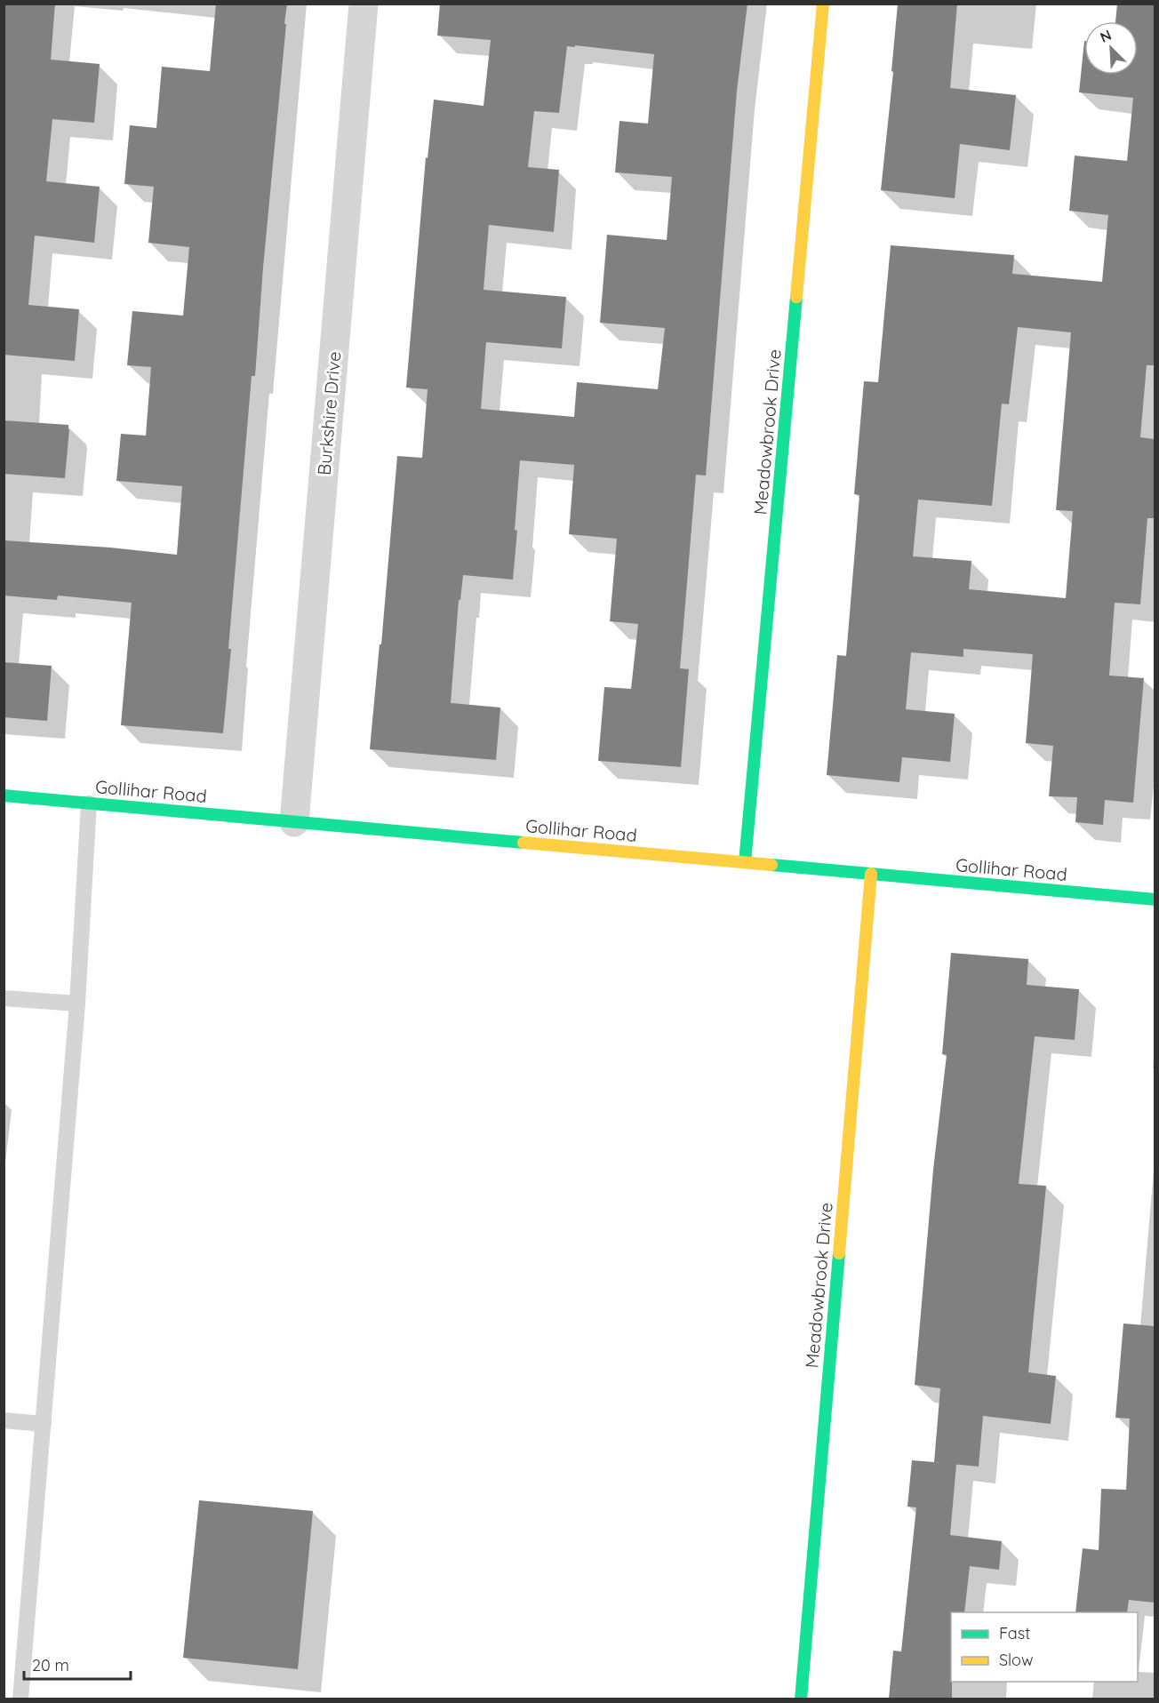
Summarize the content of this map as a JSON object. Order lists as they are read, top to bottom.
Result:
{
  "streets": {
    "street": ["Burkshire Drive", "Meadowbrook Drive", "Gollihar Road"]
  },
  "crossings": [
    ["Burkshire Drive", "Gollihar Road"],
    ["Meadowbrook Drive", "Gollihar Road"]
  ],
  "legend": ["Fast", "Slow"],
  "scale_bar": "20 m",
  "north": "top left"
}
